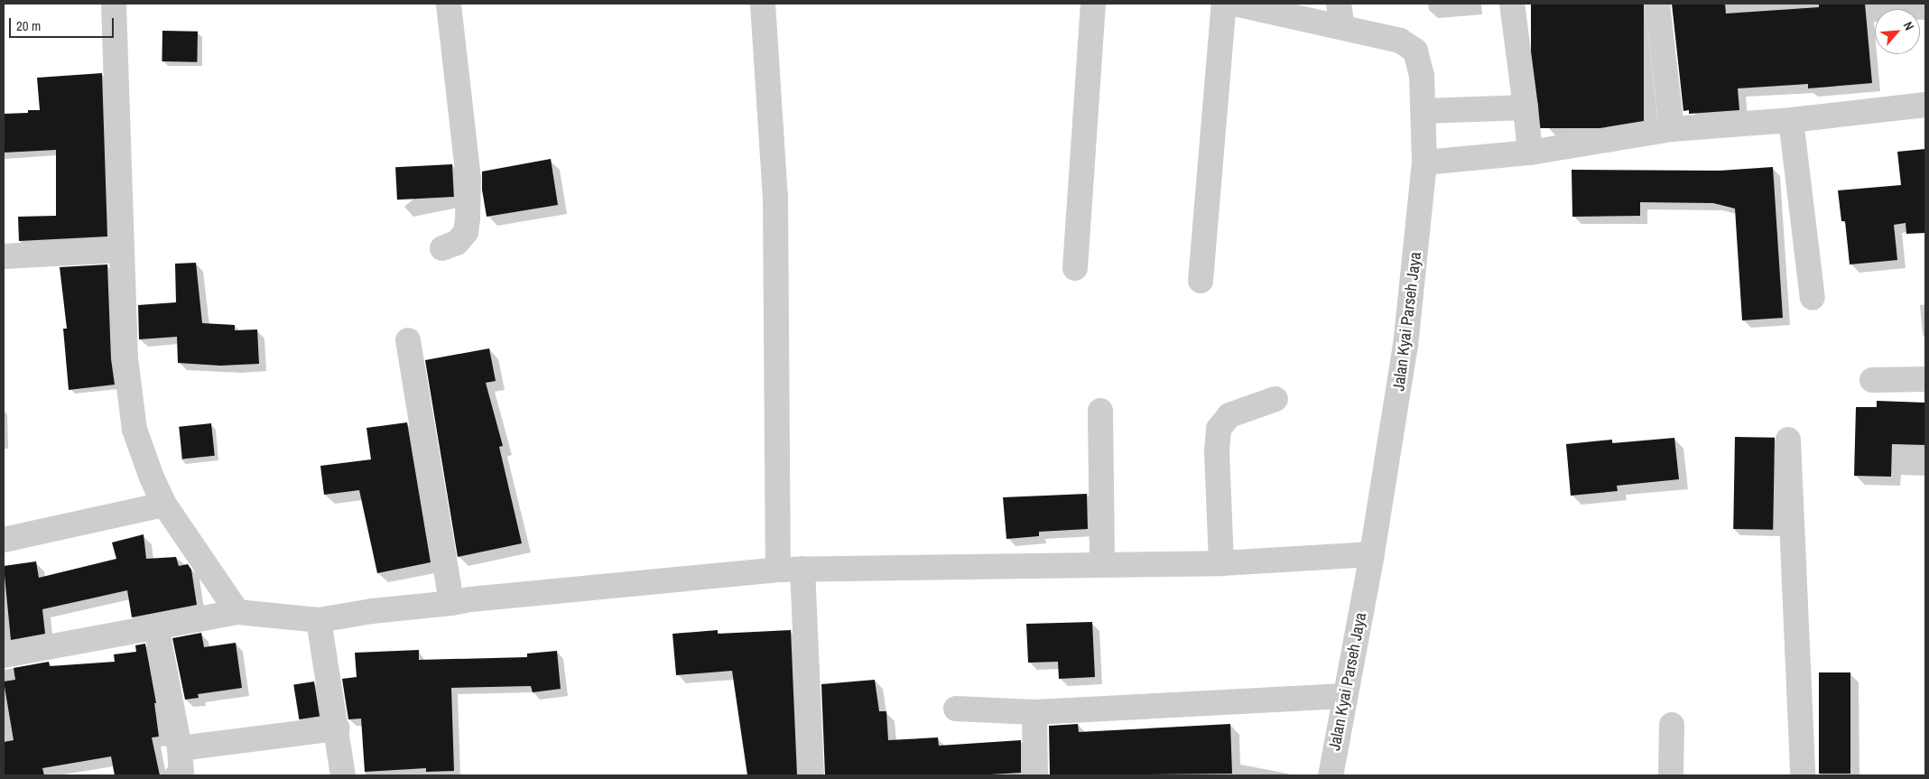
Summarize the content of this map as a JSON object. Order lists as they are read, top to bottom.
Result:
{
  "streets": {
    "street": ["Jalan Kyai Parseh Jaya"]
  },
  "scale_bar": "20 m",
  "north": "top right"
}
